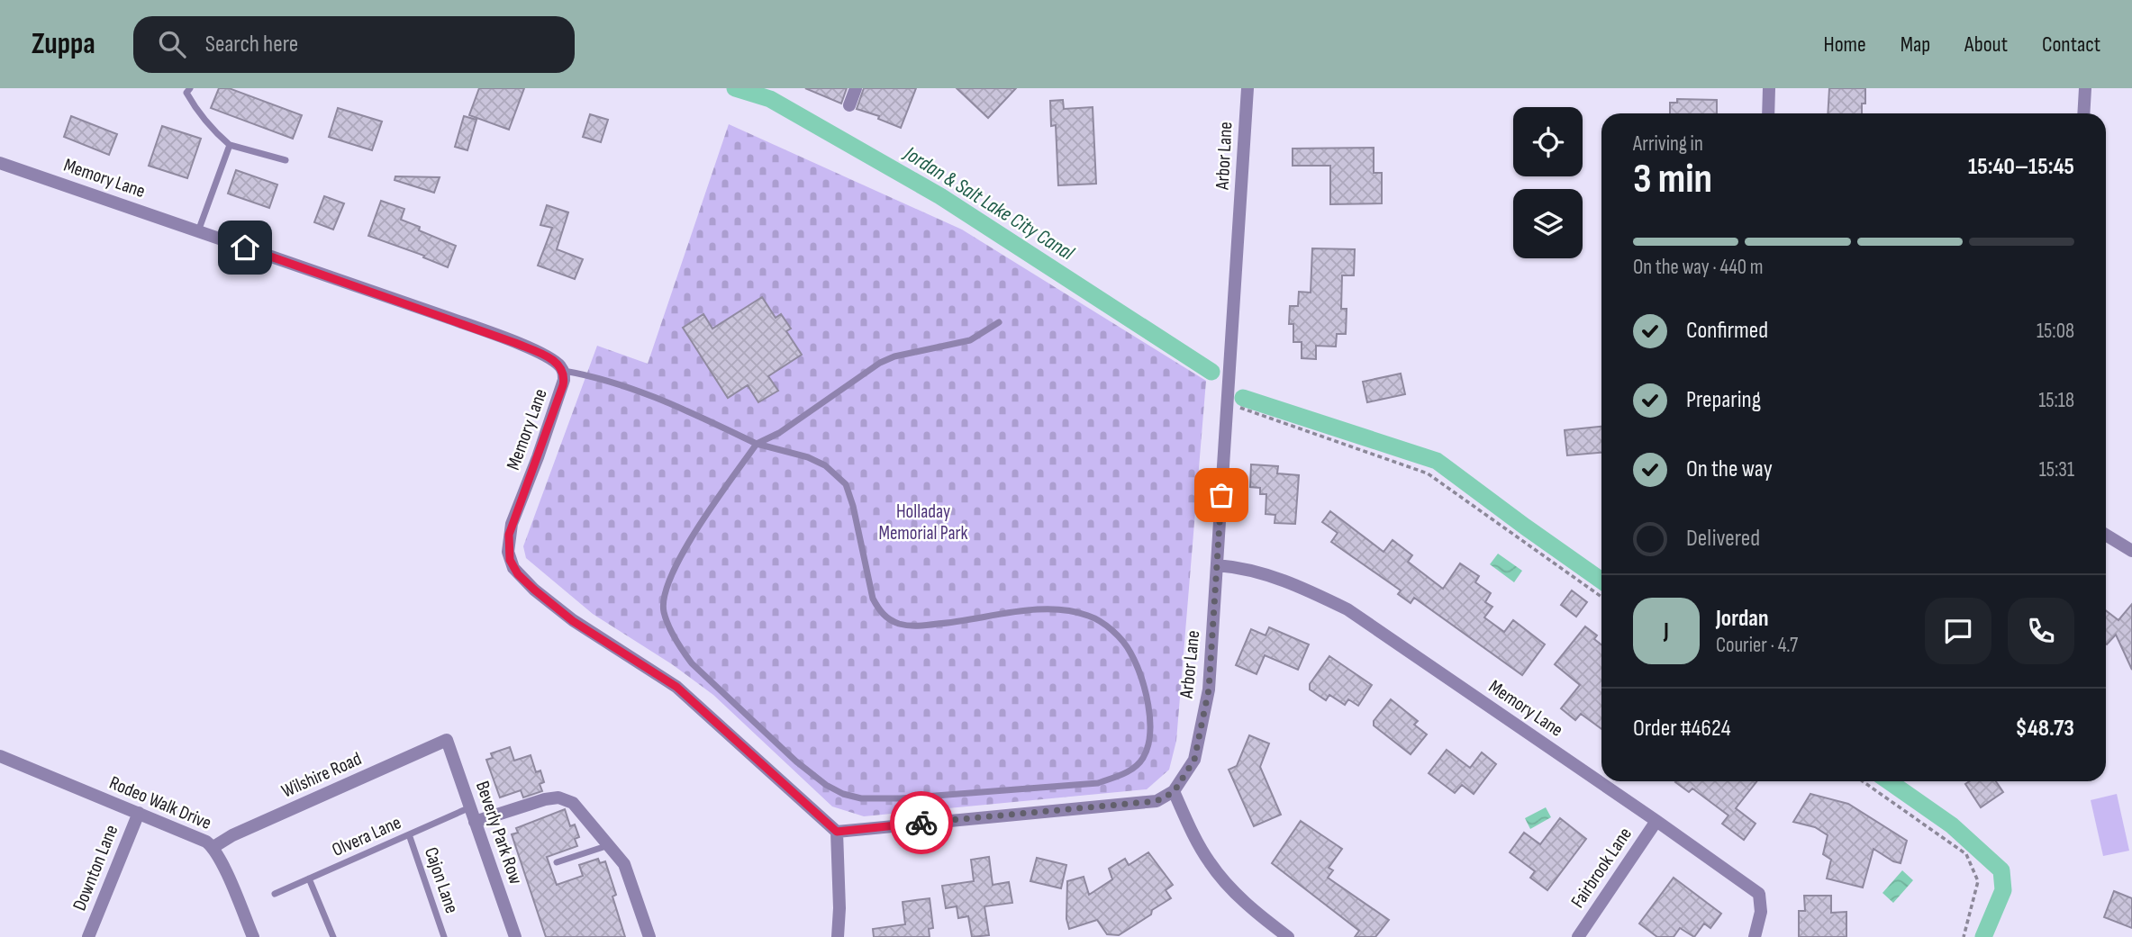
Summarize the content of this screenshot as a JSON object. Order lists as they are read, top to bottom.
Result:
{
  "streets": {
    "street": [
      "Arbor Lane",
      "Memory Lane",
      "Wilshire Road",
      "Rodeo Walk Drive",
      "Beverly Park Row",
      "Downton Lane",
      "Fairbrook Lane"
    ],
    "lane": ["Olvera Lane", "Cajon Lane"]
  },
  "crossings": [
    ["Arbor Lane", "Memory Lane"],
    ["Memory Lane", "Fairbrook Lane"],
    ["Wilshire Road", "Rodeo Walk Drive"],
    ["Wilshire Road", "Beverly Park Row"],
    ["Rodeo Walk Drive", "Downton Lane"],
    ["Beverly Park Row", "Olvera Lane"],
    ["Olvera Lane", "Cajon Lane"]
  ],
  "water": ["Jordan & Salt Lake City Canal"],
  "parks": ["Holladay Memorial Park"],
  "page": {
    "header": "Zuppa",
    "search": "Search here",
    "nav": [
      "Home",
      "Map",
      "About",
      "Contact"
    ],
    "heading": ["3 min", "Arriving in", "15:40–15:45"],
    "panel": [
      "Jordan",
      "Courier · 4.7",
      "Order #4624",
      "$48.73"
    ],
    "bar": "On the way · 440 m",
    "list": [
      ["Confirmed", "15:08"],
      ["Preparing", "15:18"],
      ["On the way", "15:31"],
      "Delivered"
    ],
    "round": "J"
  }
}
